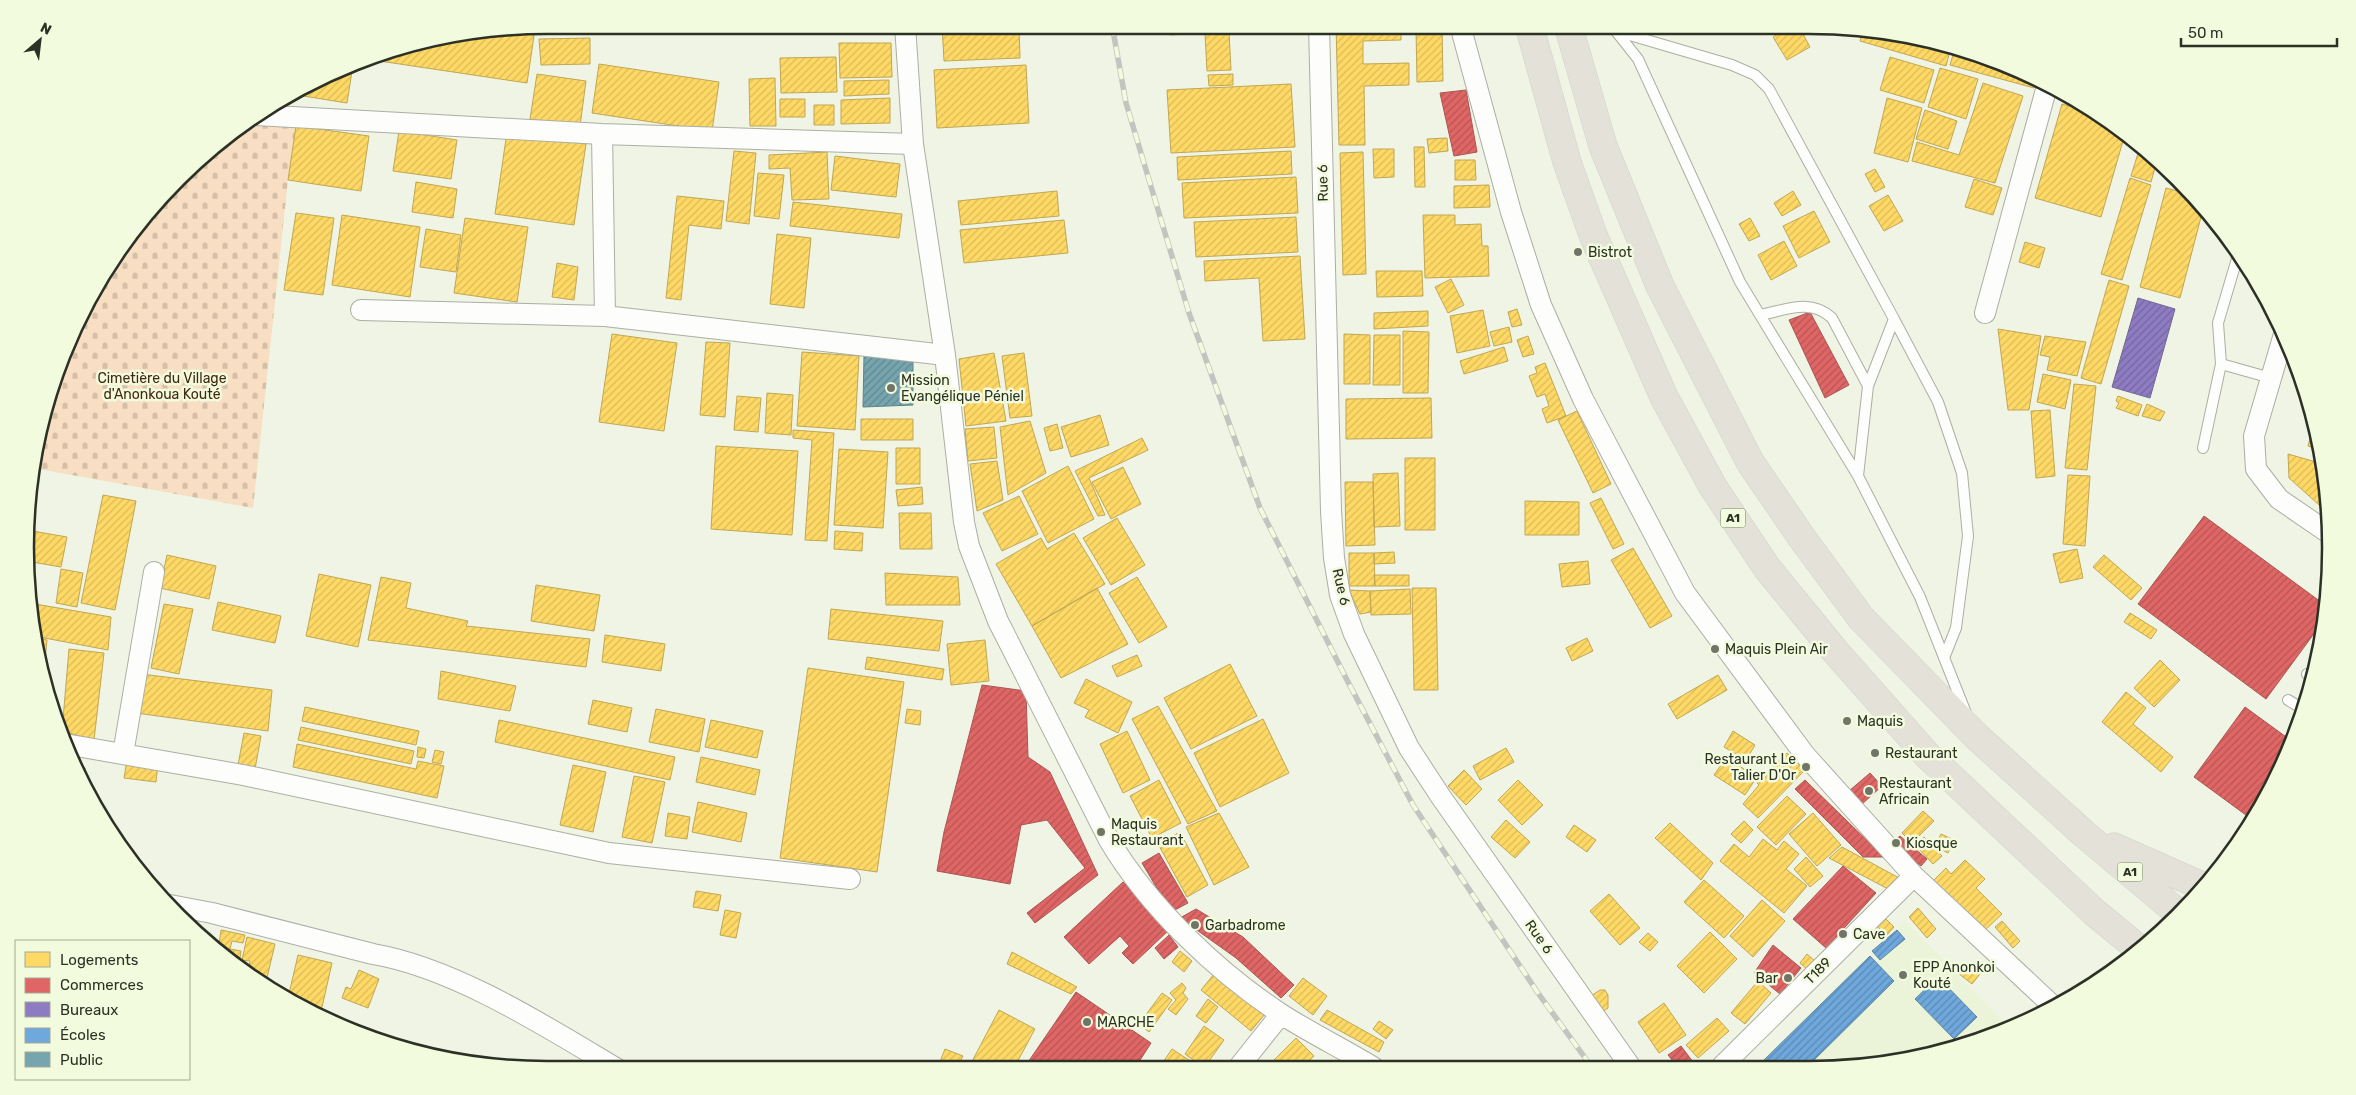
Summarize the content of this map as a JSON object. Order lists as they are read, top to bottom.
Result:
{
  "streets": {
    "main road": ["A1"],
    "street": ["Rue 6", "T189"]
  },
  "parks": ["Cimetière du Village d'Anonkoua Kouté"],
  "places": [
    "Bistrot",
    "Mission Evangélique Péniel",
    "Maquis Plein Air",
    "Maquis",
    "Restaurant",
    "Restaurant Le Talier D'Or",
    "Restaurant Africain",
    "Maquis Restaurant",
    "Kiosque",
    "Garbadrome",
    "Cave",
    "EPP Anonkoi Kouté",
    "Bar",
    "MARCHE"
  ],
  "legend": [
    "Logements",
    "Commerces",
    "Bureaux",
    "Écoles",
    "Public"
  ],
  "scale_bar": "50 m",
  "north": "top right"
}
